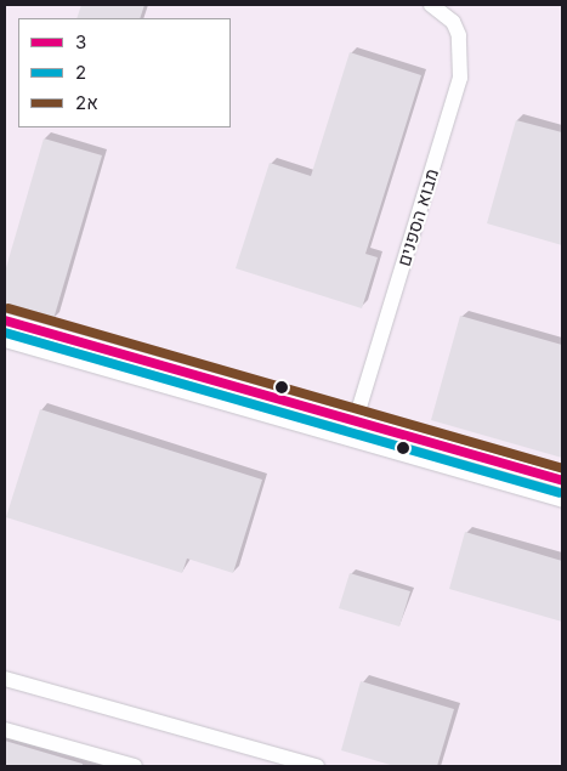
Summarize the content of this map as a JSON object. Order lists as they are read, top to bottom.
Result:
{
  "streets": {
    "street": ["מבוא הספנים"]
  },
  "lines": ["transit line 2א", "transit line 3", "transit line 2"],
  "legend": ["3", "2", "2א"]
}
